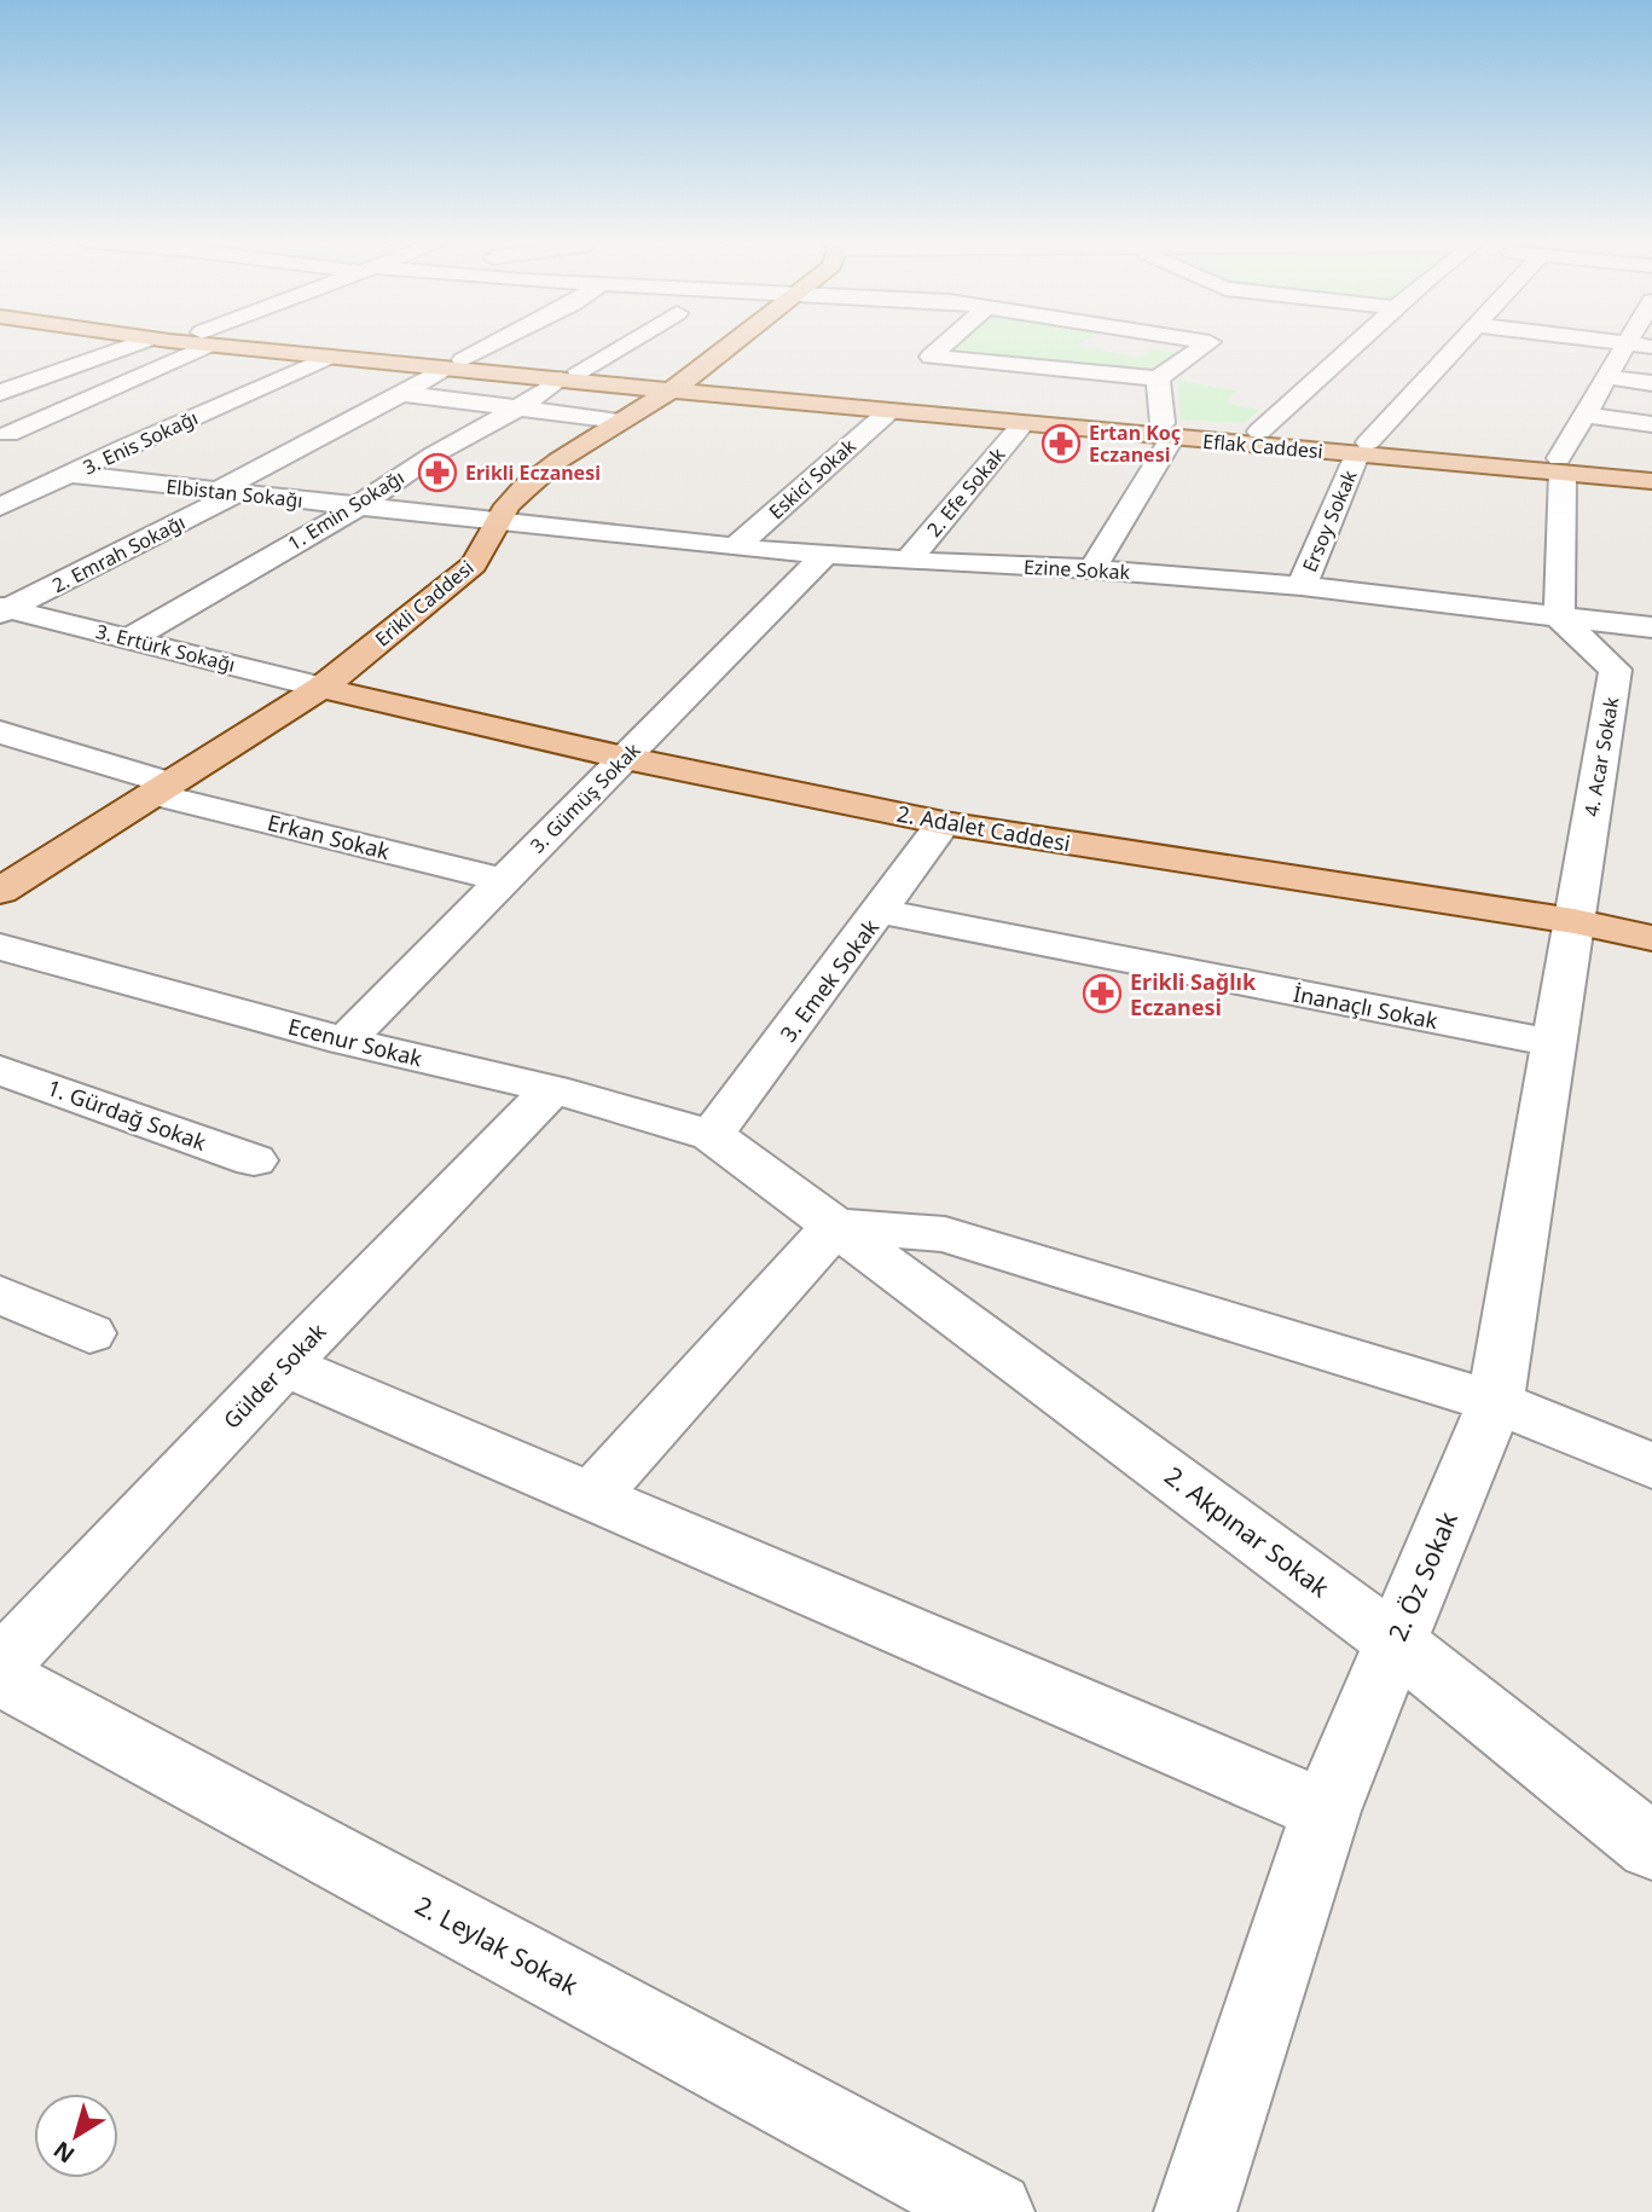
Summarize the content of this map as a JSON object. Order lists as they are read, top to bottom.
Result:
{
  "streets": {
    "main road": ["Eflak Caddesi", "Erikli Caddesi", "2. Adalet Caddesi"],
    "street": [
      "3. Enis Sokağı",
      "Eskici Sokak",
      "2. Efe Sokak",
      "Elbistan Sokağı",
      "1. Emin Sokağı",
      "Ersoy Sokak",
      "2. Emrah Sokağı",
      "Ezine Sokak",
      "3. Ertürk Sokağı",
      "4. Acar Sokak",
      "3. Gümüş Sokak",
      "Erkan Sokak",
      "3. Emek Sokak",
      "İnanaçlı Sokak",
      "Ecenur Sokak",
      "1. Gürdağ Sokak",
      "Gülder Sokak",
      "2. Akpınar Sokak",
      "2. Öz Sokak",
      "2. Leylak Sokak"
    ]
  },
  "crossings": [
    ["3. Enis Sokağı", "Elbistan Sokağı"],
    ["Eflak Caddesi", "Eskici Sokak"],
    ["Eflak Caddesi", "2. Efe Sokak"],
    ["Eflak Caddesi", "Ersoy Sokak"],
    ["Eflak Caddesi", "Erikli Caddesi"],
    ["Eskici Sokak", "Ezine Sokak"],
    ["2. Efe Sokak", "Ezine Sokak"],
    ["Elbistan Sokağı", "1. Emin Sokağı"],
    ["Elbistan Sokağı", "2. Emrah Sokağı"],
    ["Elbistan Sokağı", "Ezine Sokak"],
    ["Elbistan Sokağı", "Erikli Caddesi"],
    ["1. Emin Sokağı", "3. Ertürk Sokağı"],
    ["Ersoy Sokak", "Ezine Sokak"],
    ["2. Emrah Sokağı", "3. Ertürk Sokağı"],
    ["Ezine Sokak", "Erikli Caddesi"],
    ["Ezine Sokak", "4. Acar Sokak"],
    ["Ezine Sokak", "3. Gümüş Sokak"],
    ["Erikli Caddesi", "3. Ertürk Sokağı"],
    ["Erikli Caddesi", "2. Adalet Caddesi"],
    ["Erikli Caddesi", "Erkan Sokak"],
    ["3. Ertürk Sokağı", "2. Adalet Caddesi"],
    ["4. Acar Sokak", "2. Adalet Caddesi"],
    ["4. Acar Sokak", "2. Öz Sokak"],
    ["3. Gümüş Sokak", "2. Adalet Caddesi"],
    ["3. Gümüş Sokak", "Erkan Sokak"],
    ["3. Gümüş Sokak", "Ecenur Sokak"],
    ["2. Adalet Caddesi", "3. Emek Sokak"],
    ["2. Adalet Caddesi", "2. Öz Sokak"],
    ["3. Emek Sokak", "İnanaçlı Sokak"],
    ["3. Emek Sokak", "Ecenur Sokak"],
    ["3. Emek Sokak", "2. Akpınar Sokak"],
    ["İnanaçlı Sokak", "2. Öz Sokak"],
    ["Ecenur Sokak", "Gülder Sokak"],
    ["Ecenur Sokak", "2. Akpınar Sokak"],
    ["2. Akpınar Sokak", "2. Öz Sokak"]
  ],
  "places": {
    "pharmacy": ["Ertan Koç Eczanesi", "Erikli Eczanesi", "Erikli Sağlık Eczanesi"]
  },
  "north": "bottom left"
}
